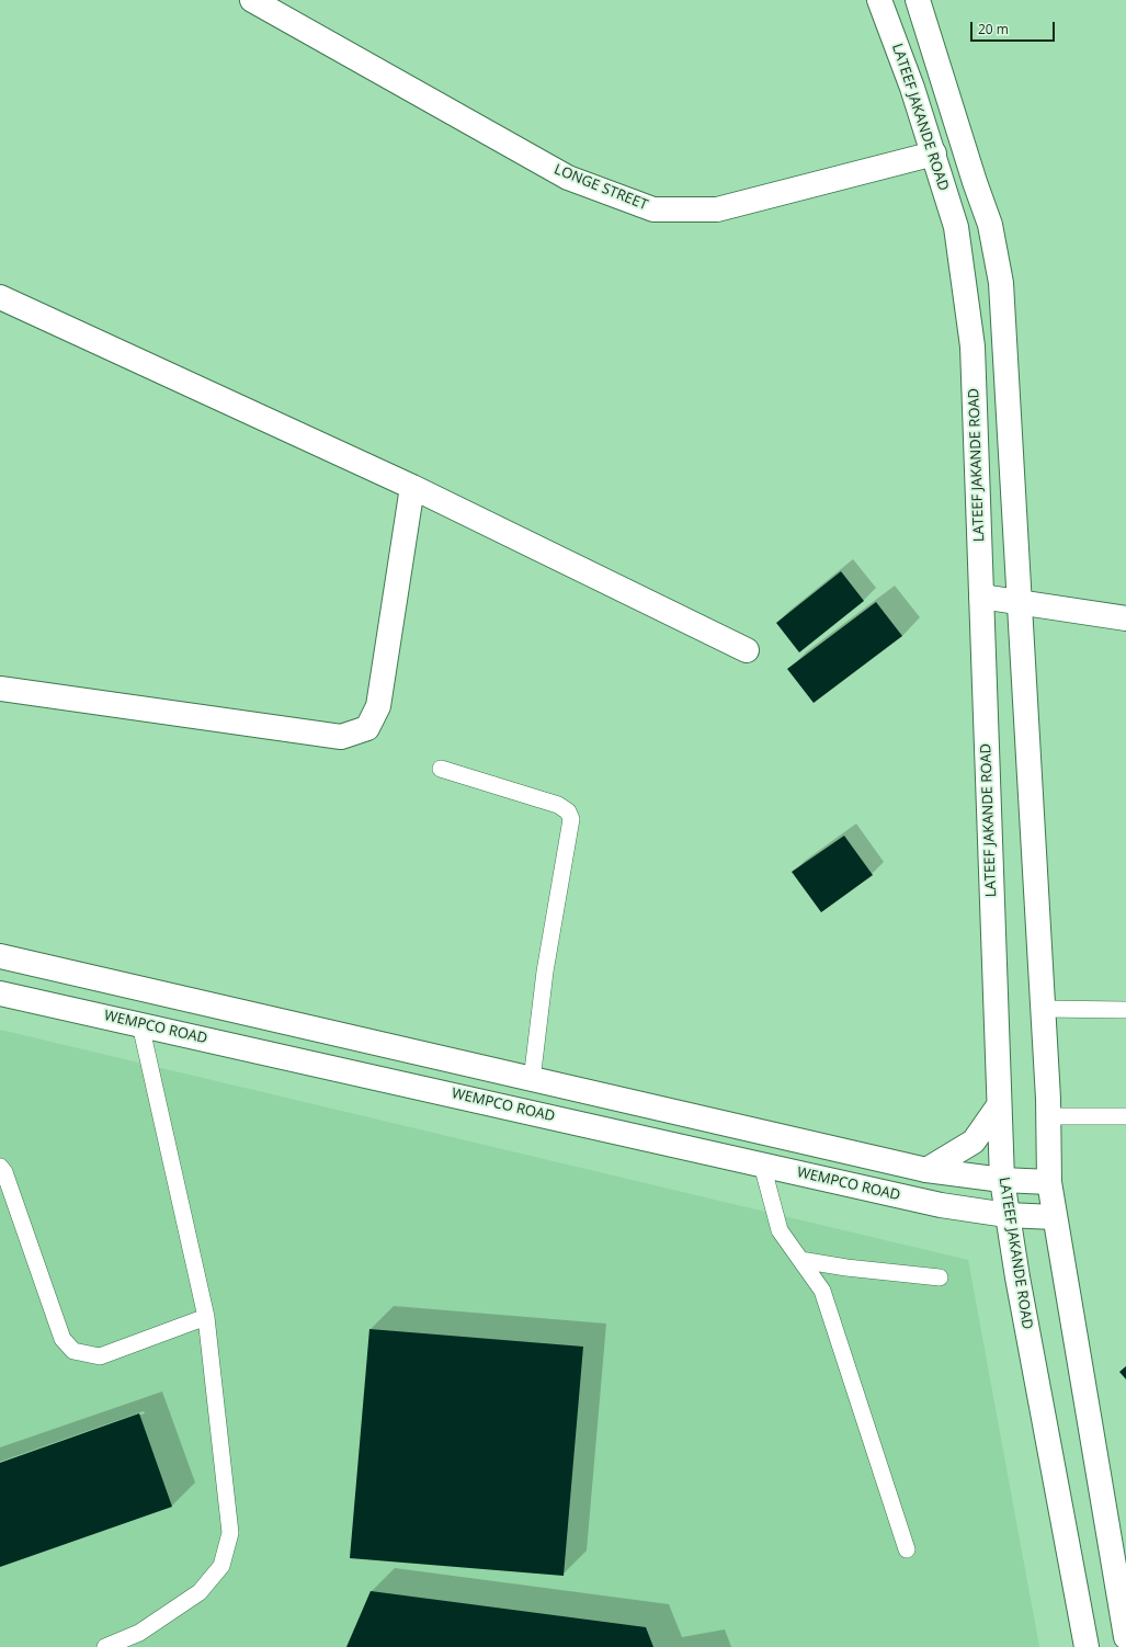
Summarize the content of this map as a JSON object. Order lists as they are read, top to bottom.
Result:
{
  "streets": {
    "street": ["LATEEF JAKANDE ROAD", "LONGE STREET", "WEMPCO ROAD"]
  },
  "crossings": [
    ["LATEEF JAKANDE ROAD", "LONGE STREET"],
    ["LATEEF JAKANDE ROAD", "WEMPCO ROAD"]
  ],
  "scale_bar": "20 m"
}
